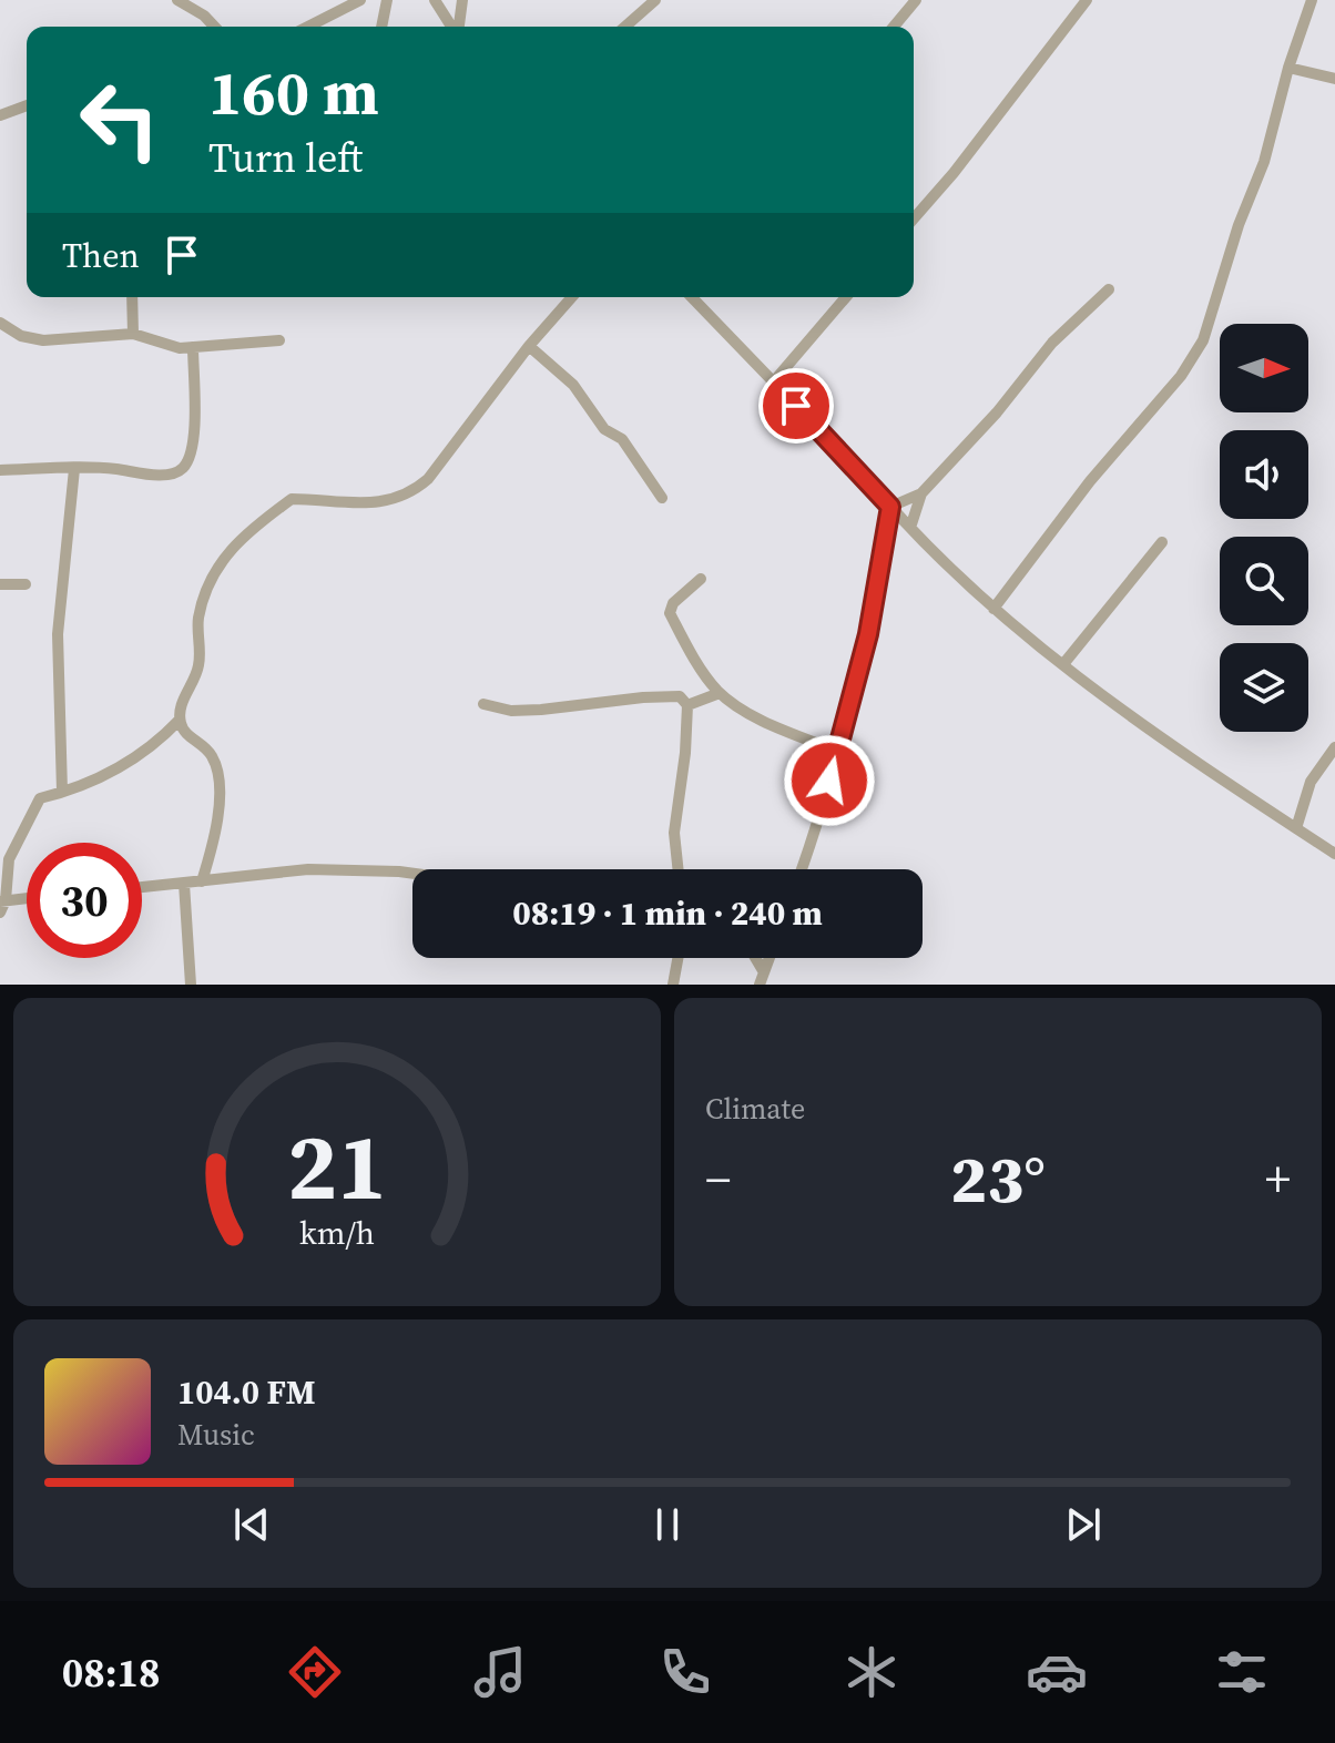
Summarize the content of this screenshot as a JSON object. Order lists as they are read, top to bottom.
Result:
{
  "north": "right",
  "page": {
    "turn": ["160 m", "Turn left"],
    "then": "Then",
    "limit": "30",
    "trip": "08:19 · 1 min · 240 m",
    "tile": "Climate",
    "heat": ["−", "23°", "+"],
    "song": ["104.0 FM", "Music"],
    "tabs": "08:18",
    "gauge": ["21", "km/h"]
  }
}
